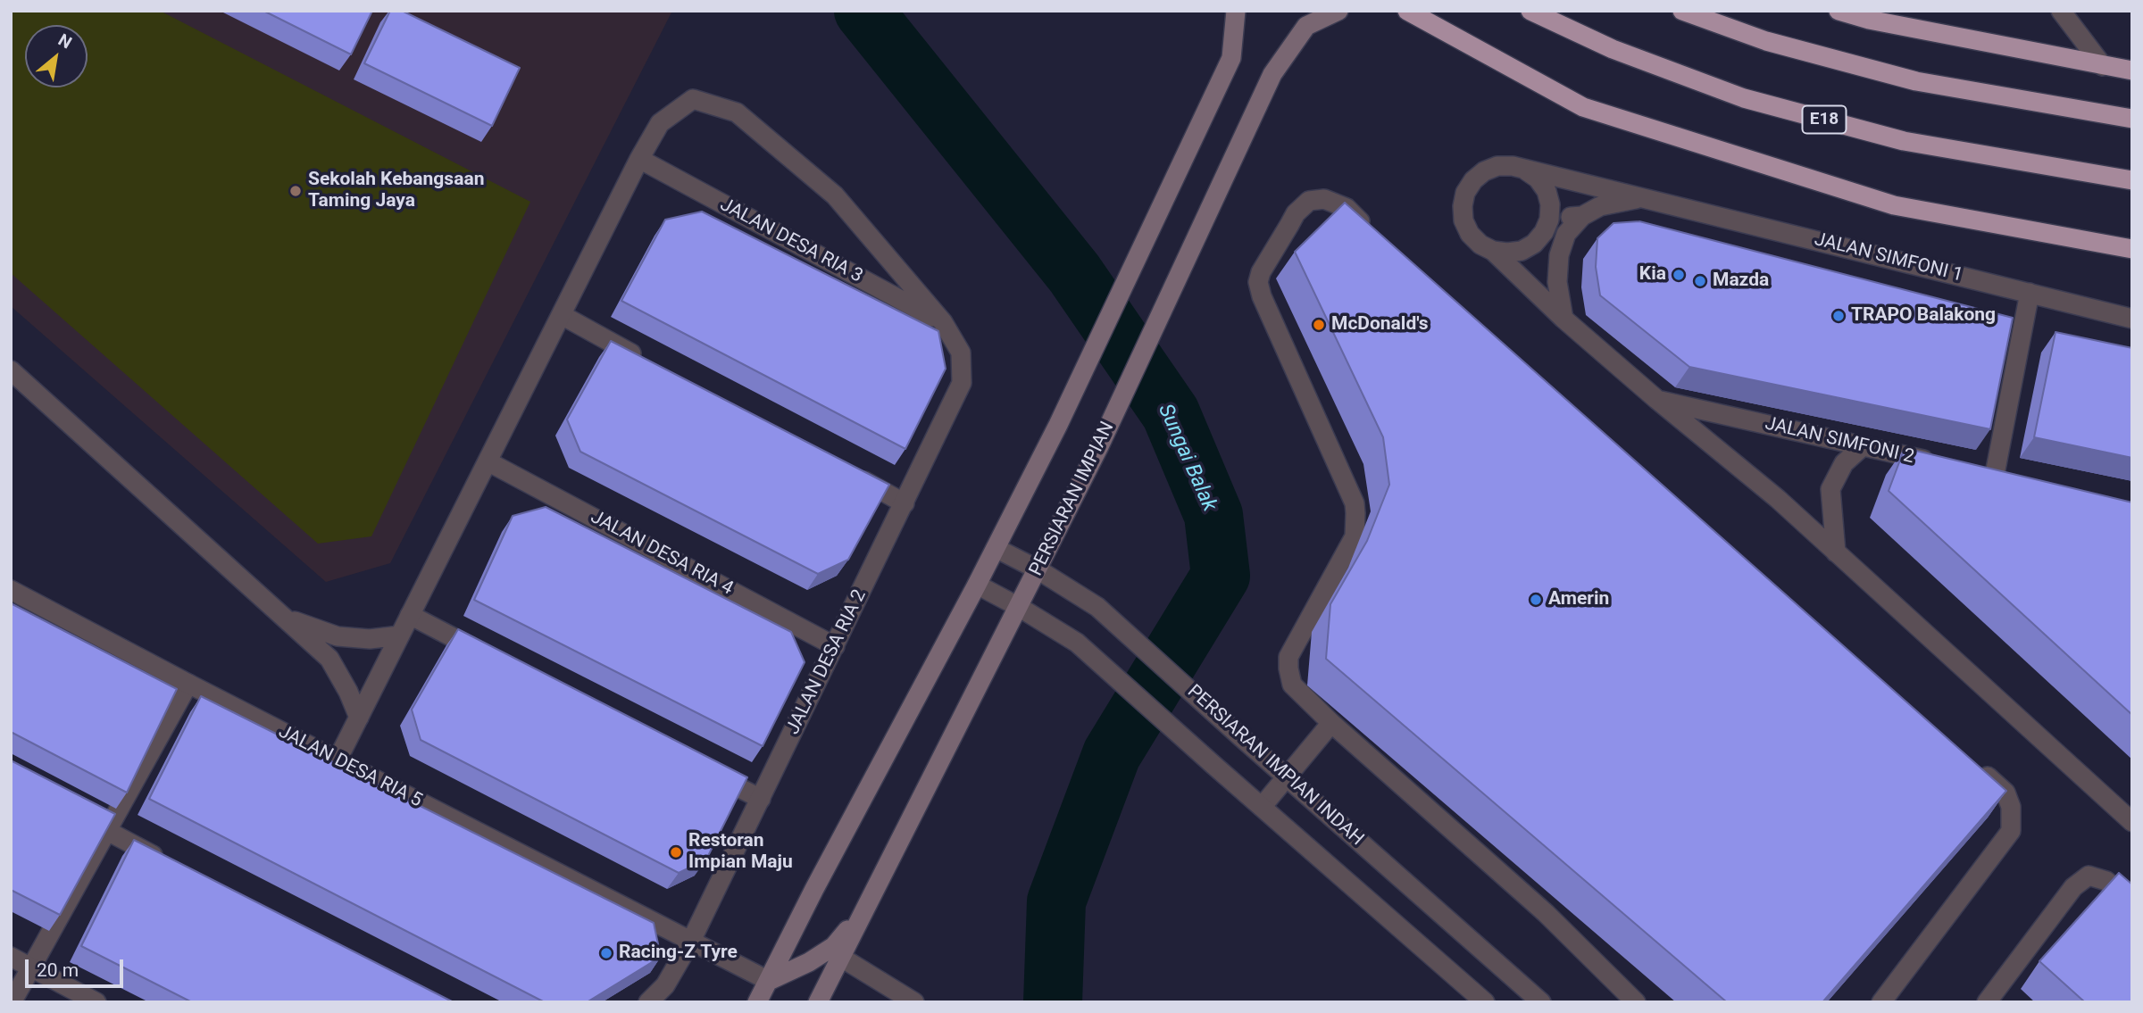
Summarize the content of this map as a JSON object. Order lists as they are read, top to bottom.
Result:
{
  "streets": {
    "highway": ["E18"],
    "street": [
      "JALAN DESA RIA 3",
      "JALAN SIMFONI 1",
      "JALAN SIMFONI 2",
      "PERSIARAN IMPIAN",
      "JALAN DESA RIA 4",
      "JALAN DESA RIA 2",
      "PERSIARAN IMPIAN INDAH",
      "JALAN DESA RIA 5"
    ]
  },
  "crossings": [
    ["JALAN DESA RIA 3", "JALAN DESA RIA 2"],
    ["PERSIARAN IMPIAN", "PERSIARAN IMPIAN INDAH"],
    ["JALAN DESA RIA 4", "JALAN DESA RIA 2"],
    ["JALAN DESA RIA 2", "JALAN DESA RIA 5"]
  ],
  "water": ["Sungai Balak"],
  "places": [
    "Sekolah Kebangsaan Taming Jaya",
    "Kia",
    "Mazda",
    "TRAPO Balakong",
    "McDonald's",
    "Amerin",
    "Restoran Impian Maju",
    "Racing-Z Tyre"
  ],
  "scale_bar": "20 m",
  "north": "top right"
}
